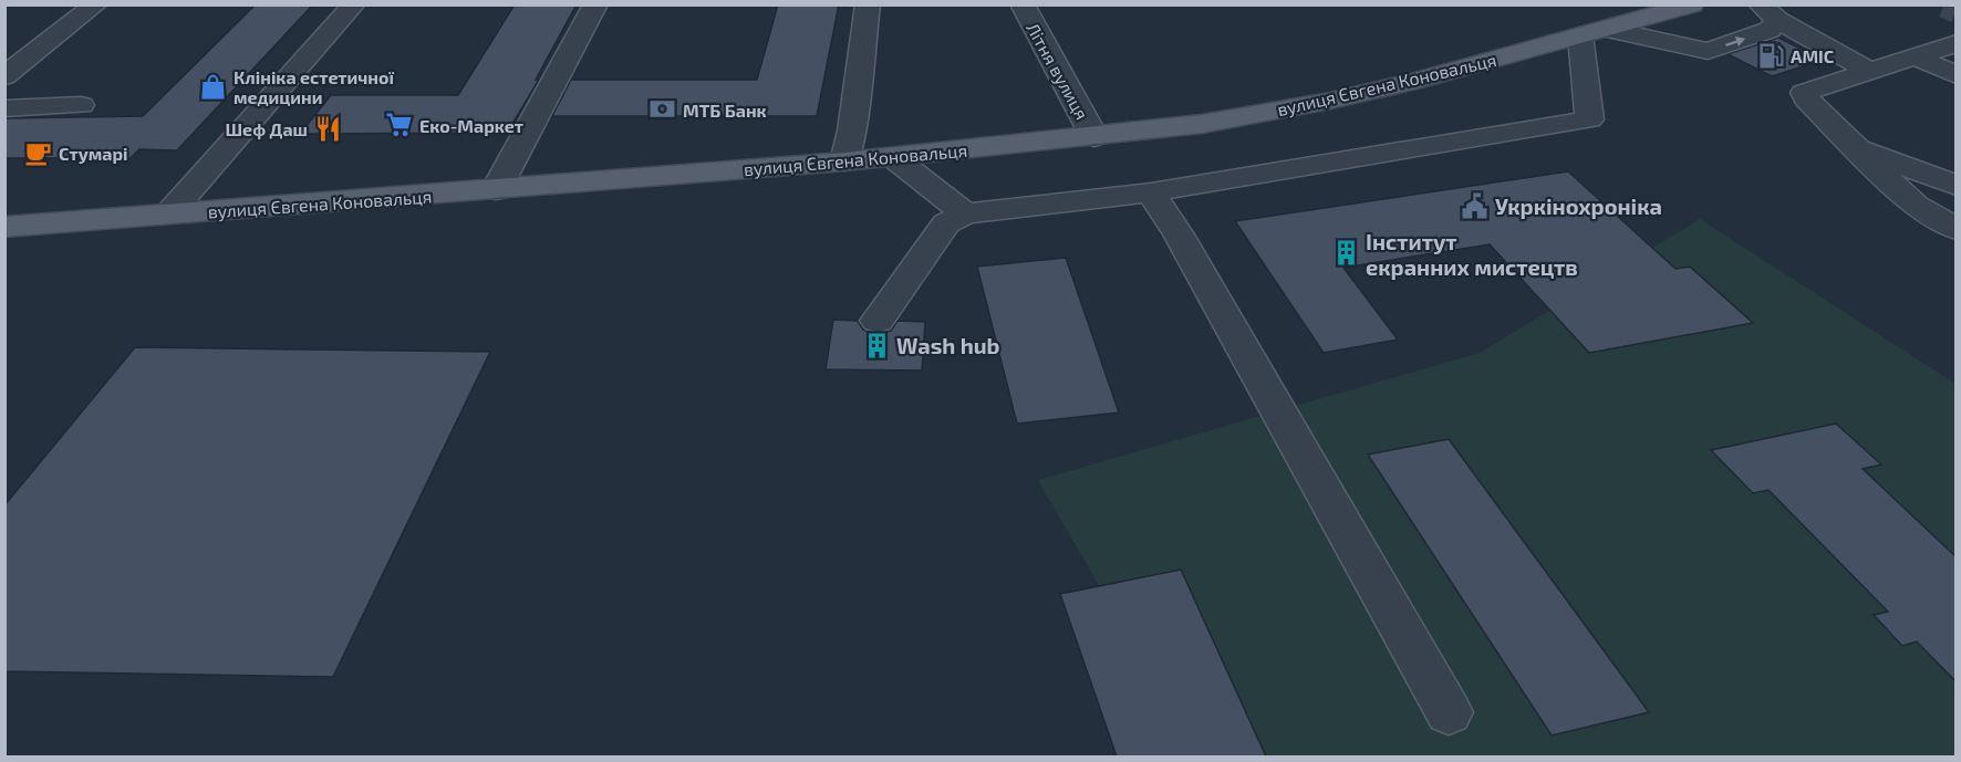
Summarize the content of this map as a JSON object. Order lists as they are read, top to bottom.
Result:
{
  "streets": {
    "main road": ["вулиця Євгена Коновальця"],
    "street": ["Літня вулиця"]
  },
  "crossings": [
    ["Літня вулиця", "вулиця Євгена Коновальця"]
  ],
  "places": {
    "fuel station": ["AMIC"],
    "shop": ["Клініка естетичної медицини"],
    "bank": ["МТБ Банк"],
    "supermarket": ["Еко-Маркет"],
    "restaurant": ["Шеф Даш"],
    "cafe": ["Стумарі"],
    "public building": ["Укркінохроніка"],
    "building": ["Інститут екранних мистецтв", "Wash hub"]
  }
}
